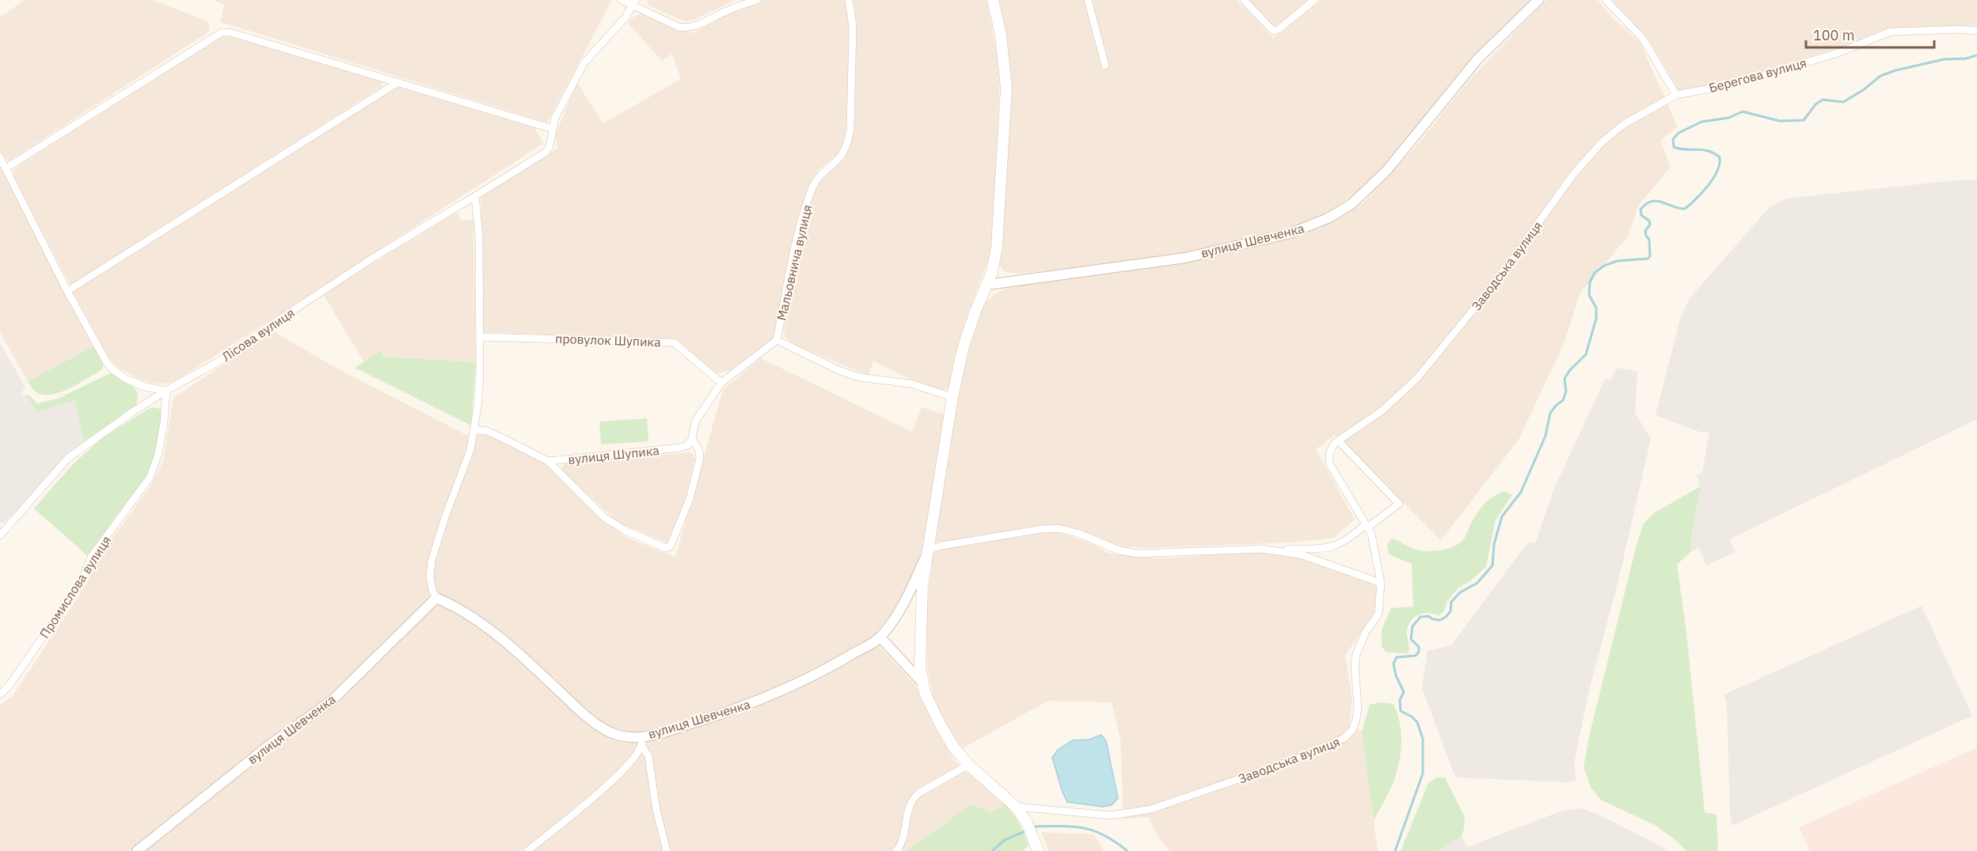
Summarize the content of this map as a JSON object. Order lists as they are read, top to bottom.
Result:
{
  "streets": {
    "main road": ["вулиця Шевченка"],
    "street": [
      "Берегова вулиця",
      "Мальовнича вулиця",
      "Заводська вулиця",
      "Лісова вулиця",
      "провулок Шупика",
      "вулиця Шупика",
      "Промислова вулиця"
    ]
  },
  "crossings": [
    ["Берегова вулиця", "Заводська вулиця"],
    ["вулиця Шевченка", "Заводська вулиця"],
    ["Лісова вулиця", "Промислова вулиця"]
  ],
  "scale_bar": "100 m"
}
